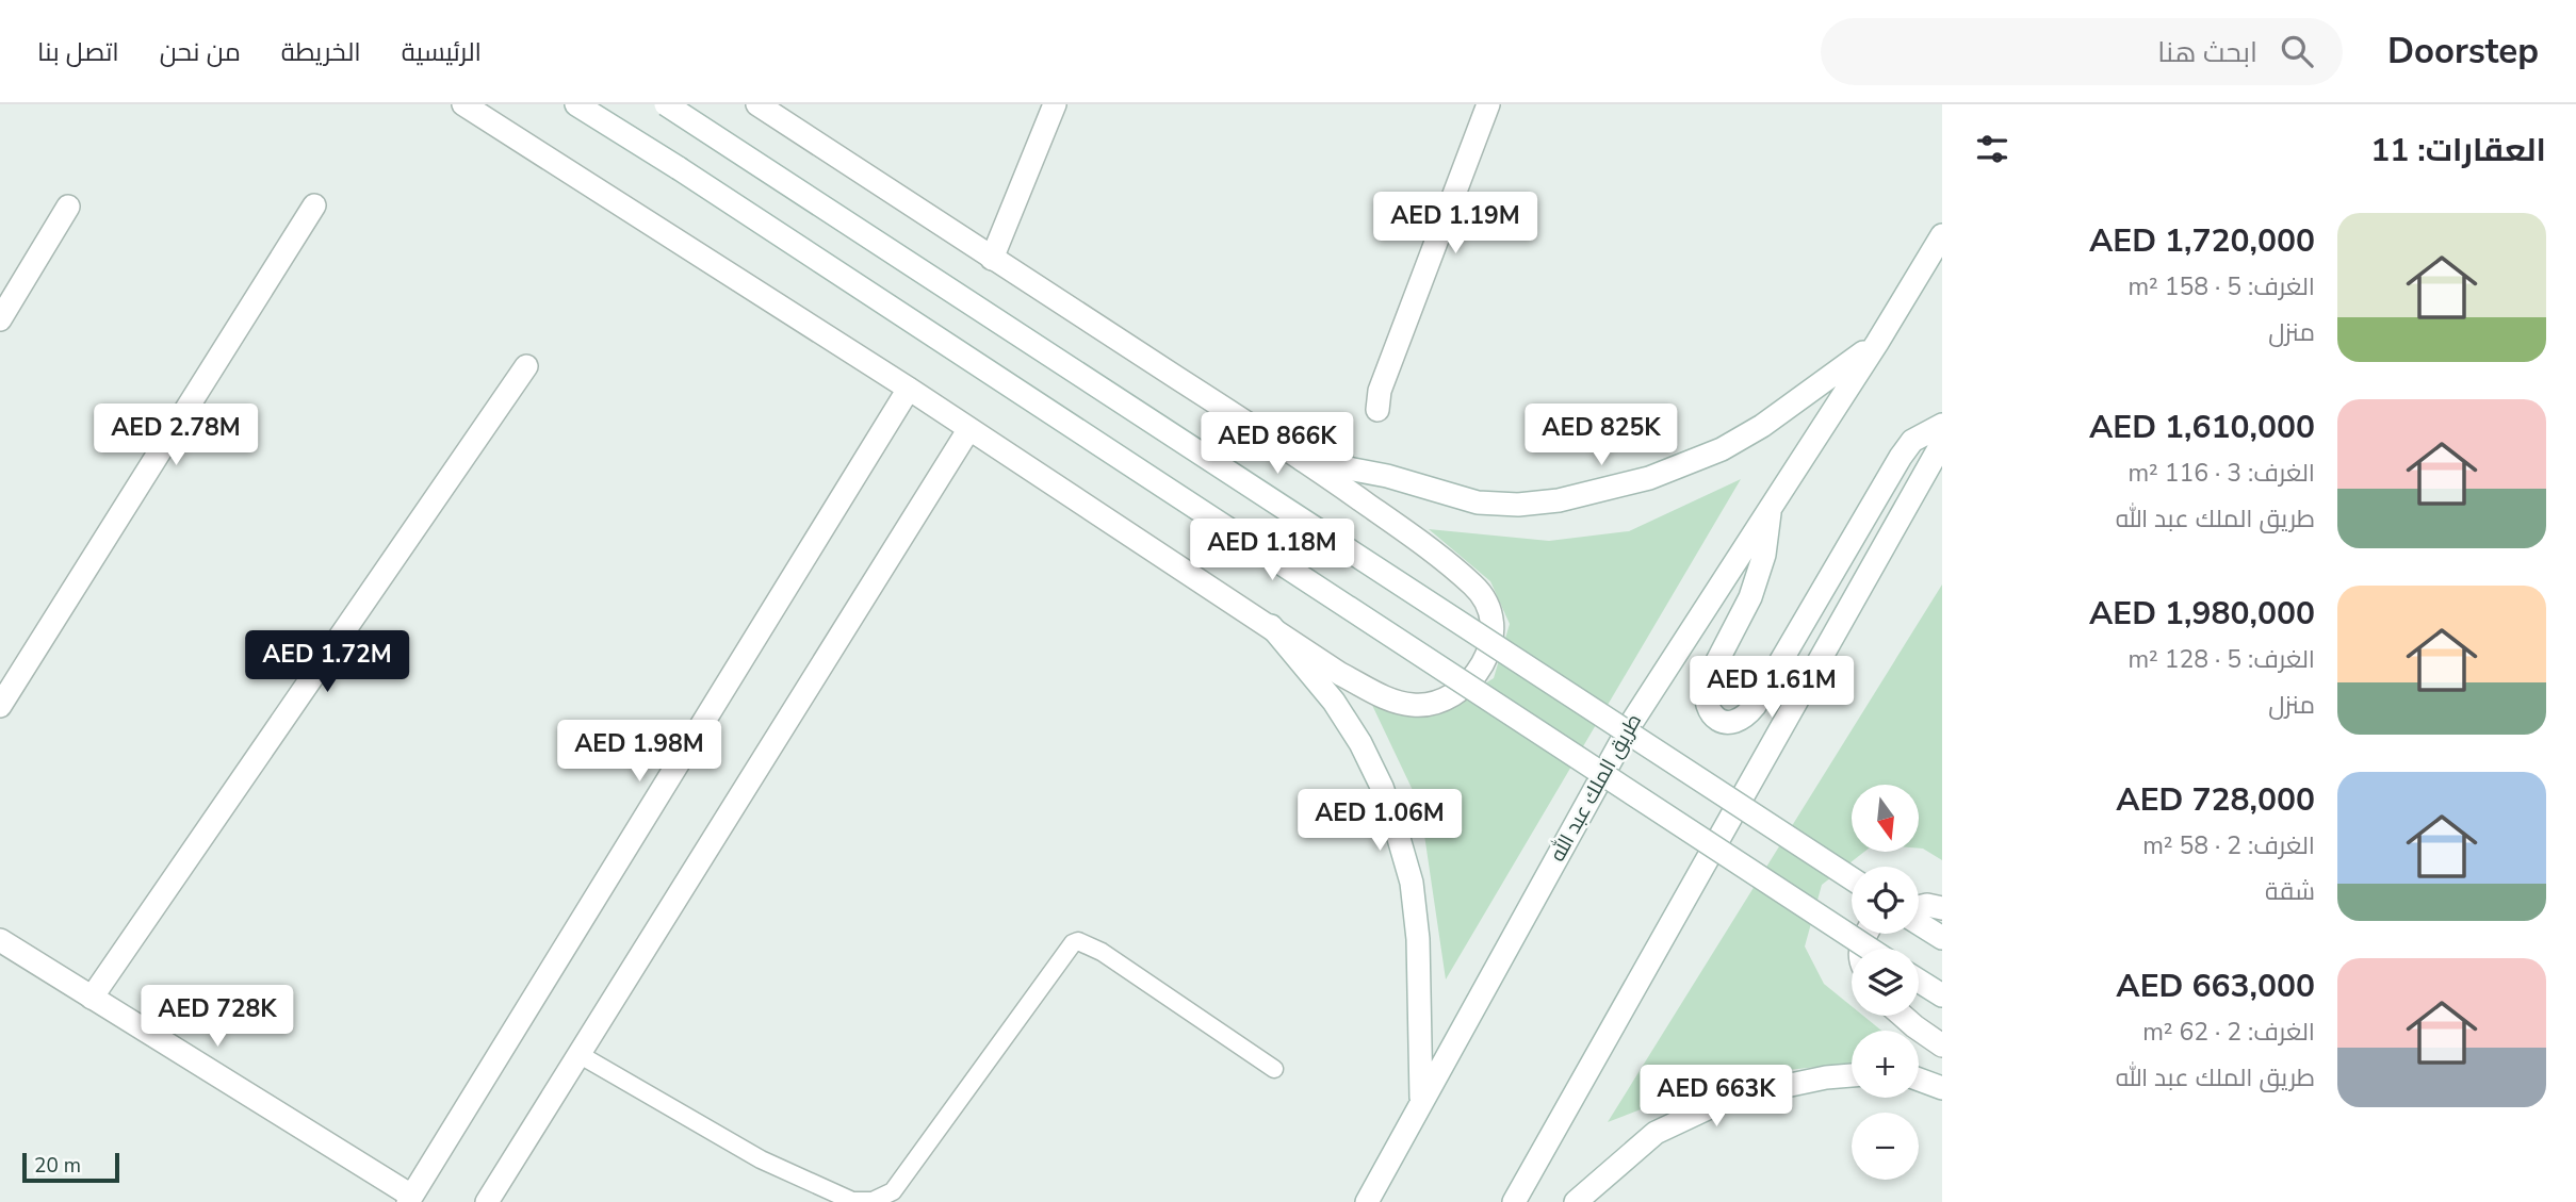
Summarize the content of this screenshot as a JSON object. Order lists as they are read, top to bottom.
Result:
{
  "streets": {
    "main road": ["طريق الملك عبد الله"]
  },
  "scale_bar": "20 m",
  "north": "bottom",
  "page": {
    "header": "Doorstep",
    "search": "ابحث هنا",
    "nav": [
      "الرئيسية",
      "الخريطة",
      "من نحن",
      "اتصل بنا"
    ],
    "heading": "العقارات: 11",
    "price": [
      "AED 1.19M",
      "AED 2.78M",
      "AED 825K",
      "AED 866K",
      "AED 1.18M",
      "AED 1.72M",
      "AED 1.61M",
      "AED 1.98M",
      "AED 1.06M",
      "AED 728K",
      "AED 663K"
    ],
    "list": [
      {
        "name": "AED 1,720,000",
        "note": "الغرف: 5 · 158 m² · منزل"
      },
      {
        "name": "AED 1,610,000",
        "note": "الغرف: 3 · 116 m² · طريق الملك عبد الله"
      },
      {
        "name": "AED 1,980,000",
        "note": "الغرف: 5 · 128 m² · منزل"
      },
      {
        "name": "AED 728,000",
        "note": "الغرف: 2 · 58 m² · شقة"
      },
      {
        "name": "AED 663,000",
        "note": "الغرف: 2 · 62 m² · طريق الملك عبد الله"
      }
    ],
    "map_buttons": ["+", "−"],
    "scale": "20 m"
  }
}
